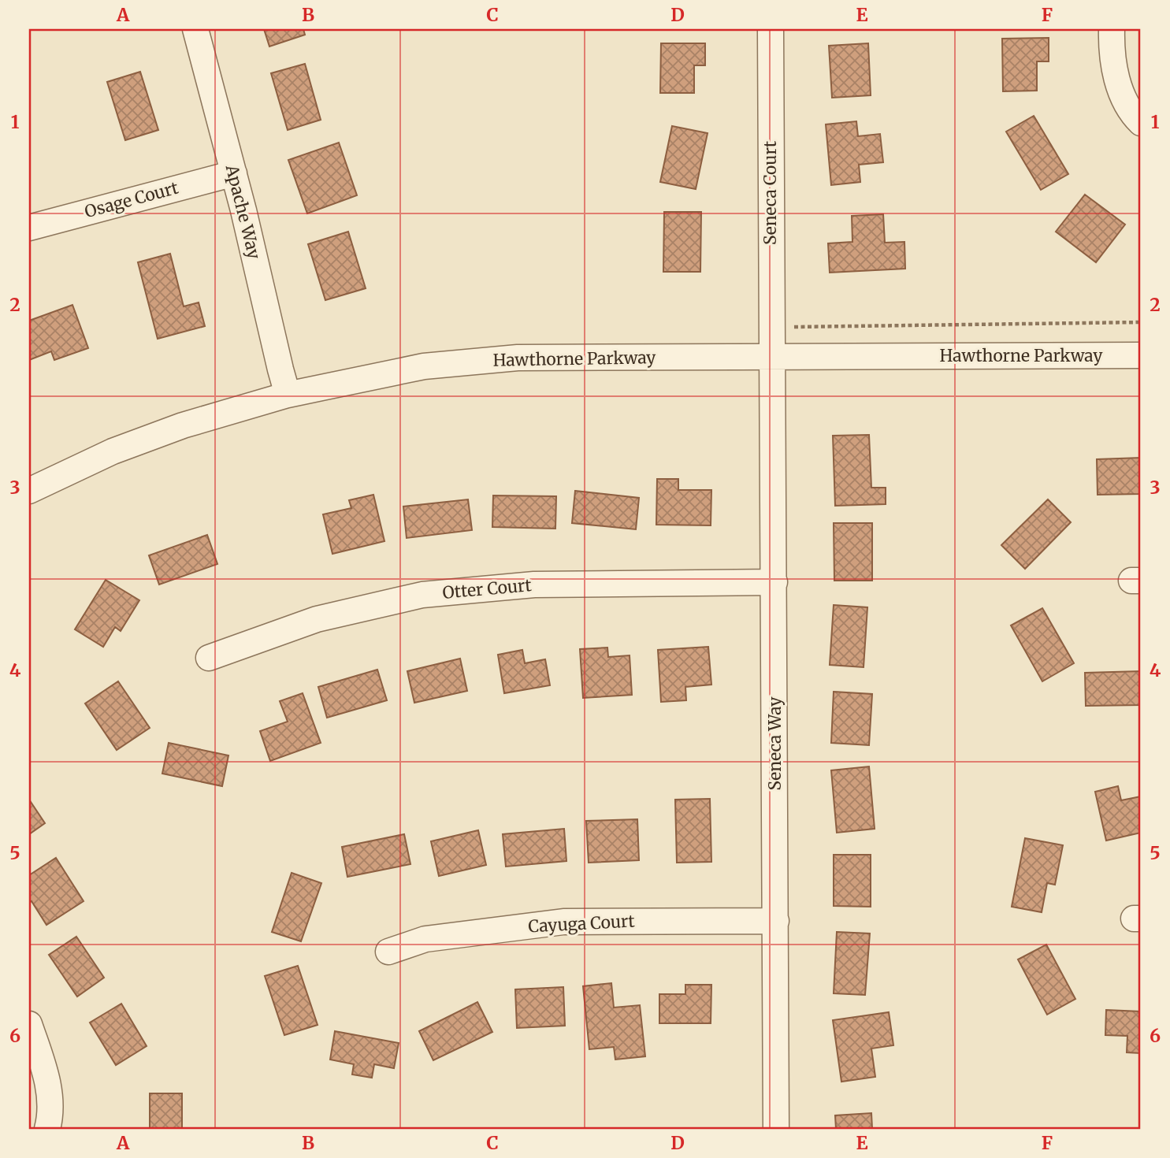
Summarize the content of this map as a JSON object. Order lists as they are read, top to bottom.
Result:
{
  "streets": {
    "street": [
      "Seneca Court",
      "Osage Court",
      "Apache Way",
      "Hawthorne Parkway",
      "Otter Court",
      "Seneca Way",
      "Cayuga Court"
    ]
  },
  "crossings": [
    ["Seneca Court", "Hawthorne Parkway"],
    ["Seneca Court", "Seneca Way"],
    ["Osage Court", "Apache Way"],
    ["Apache Way", "Hawthorne Parkway"],
    ["Hawthorne Parkway", "Seneca Way"],
    ["Otter Court", "Seneca Way"],
    ["Seneca Way", "Cayuga Court"]
  ],
  "grid": {
    "columns": [
      "A",
      "B",
      "C",
      "D",
      "E",
      "F"
    ],
    "rows": [
      "1",
      "2",
      "3",
      "4",
      "5",
      "6"
    ]
  }
}
